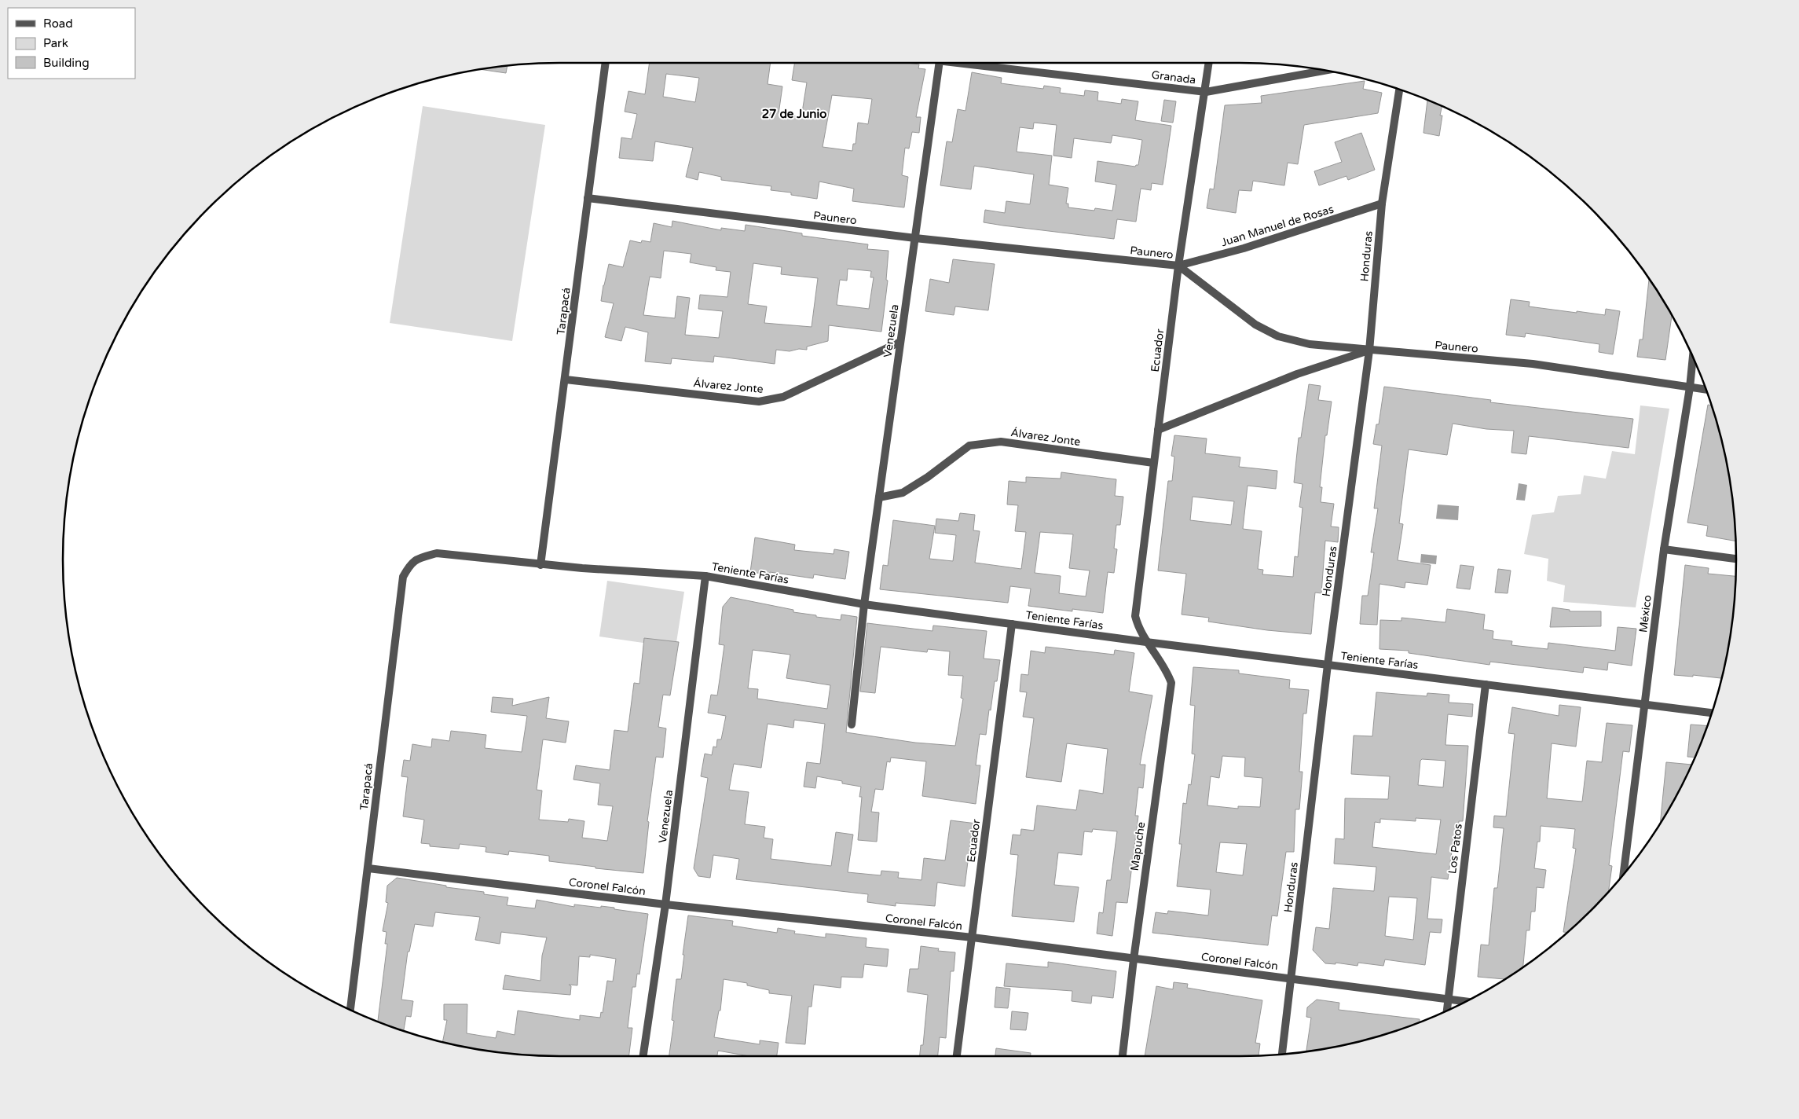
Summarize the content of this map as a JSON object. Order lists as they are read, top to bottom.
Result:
{
  "streets": {
    "street": [
      "Granada",
      "Paunero",
      "Juan Manuel de Rosas",
      "Honduras",
      "Tarapacá",
      "Venezuela",
      "Ecuador",
      "Álvarez Jonte",
      "Teniente Farías",
      "México",
      "Mapuche",
      "Los Patos",
      "Coronel Falcón"
    ]
  },
  "crossings": [
    ["Granada", "Ecuador"],
    ["Paunero", "Juan Manuel de Rosas"],
    ["Paunero", "Honduras"],
    ["Paunero", "Tarapacá"],
    ["Paunero", "Venezuela"],
    ["Paunero", "Ecuador"],
    ["Paunero", "México"],
    ["Juan Manuel de Rosas", "Honduras"],
    ["Juan Manuel de Rosas", "Ecuador"],
    ["Honduras", "Teniente Farías"],
    ["Honduras", "Coronel Falcón"],
    ["Tarapacá", "Álvarez Jonte"],
    ["Tarapacá", "Teniente Farías"],
    ["Tarapacá", "Coronel Falcón"],
    ["Venezuela", "Álvarez Jonte"],
    ["Venezuela", "Teniente Farías"],
    ["Venezuela", "Coronel Falcón"],
    ["Ecuador", "Álvarez Jonte"],
    ["Ecuador", "Teniente Farías"],
    ["Ecuador", "Mapuche"],
    ["Ecuador", "Coronel Falcón"],
    ["Teniente Farías", "México"],
    ["Teniente Farías", "Mapuche"],
    ["Teniente Farías", "Los Patos"],
    ["Mapuche", "Coronel Falcón"],
    ["Los Patos", "Coronel Falcón"]
  ],
  "districts": ["27 de Junio"],
  "legend": ["Road", "Park", "Building"]
}
